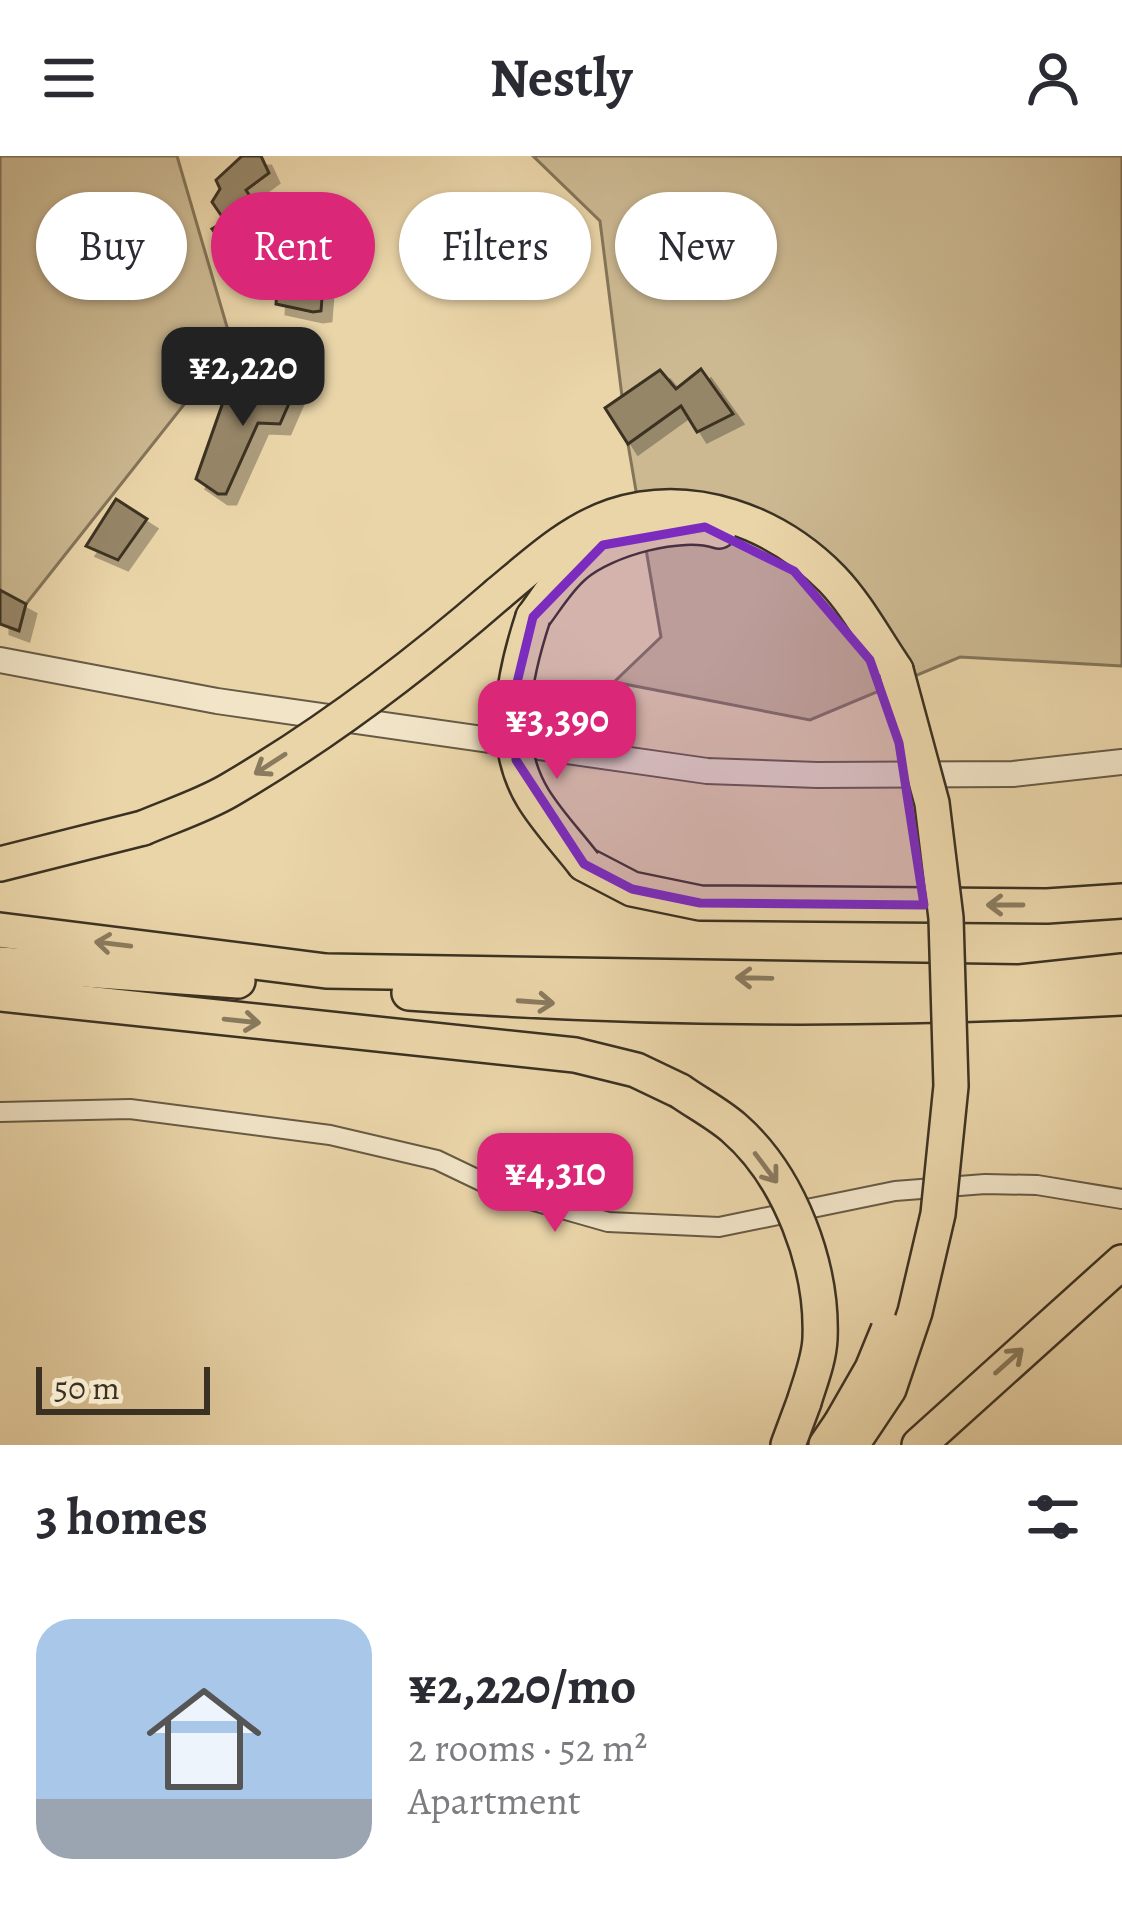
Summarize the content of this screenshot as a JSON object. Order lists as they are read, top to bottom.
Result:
{
  "scale_bar": "50 m",
  "page": {
    "header": "Nestly",
    "chip": [
      "Buy",
      "Rent",
      "Filters",
      "New"
    ],
    "price": ["¥2,220", "¥3,390", "¥4,310"],
    "scale": "50 m",
    "heading": "3 homes",
    "list": [
      {
        "name": "¥2,220/mo",
        "note": "2 rooms · 52 m² · Apartment"
      }
    ]
  }
}
